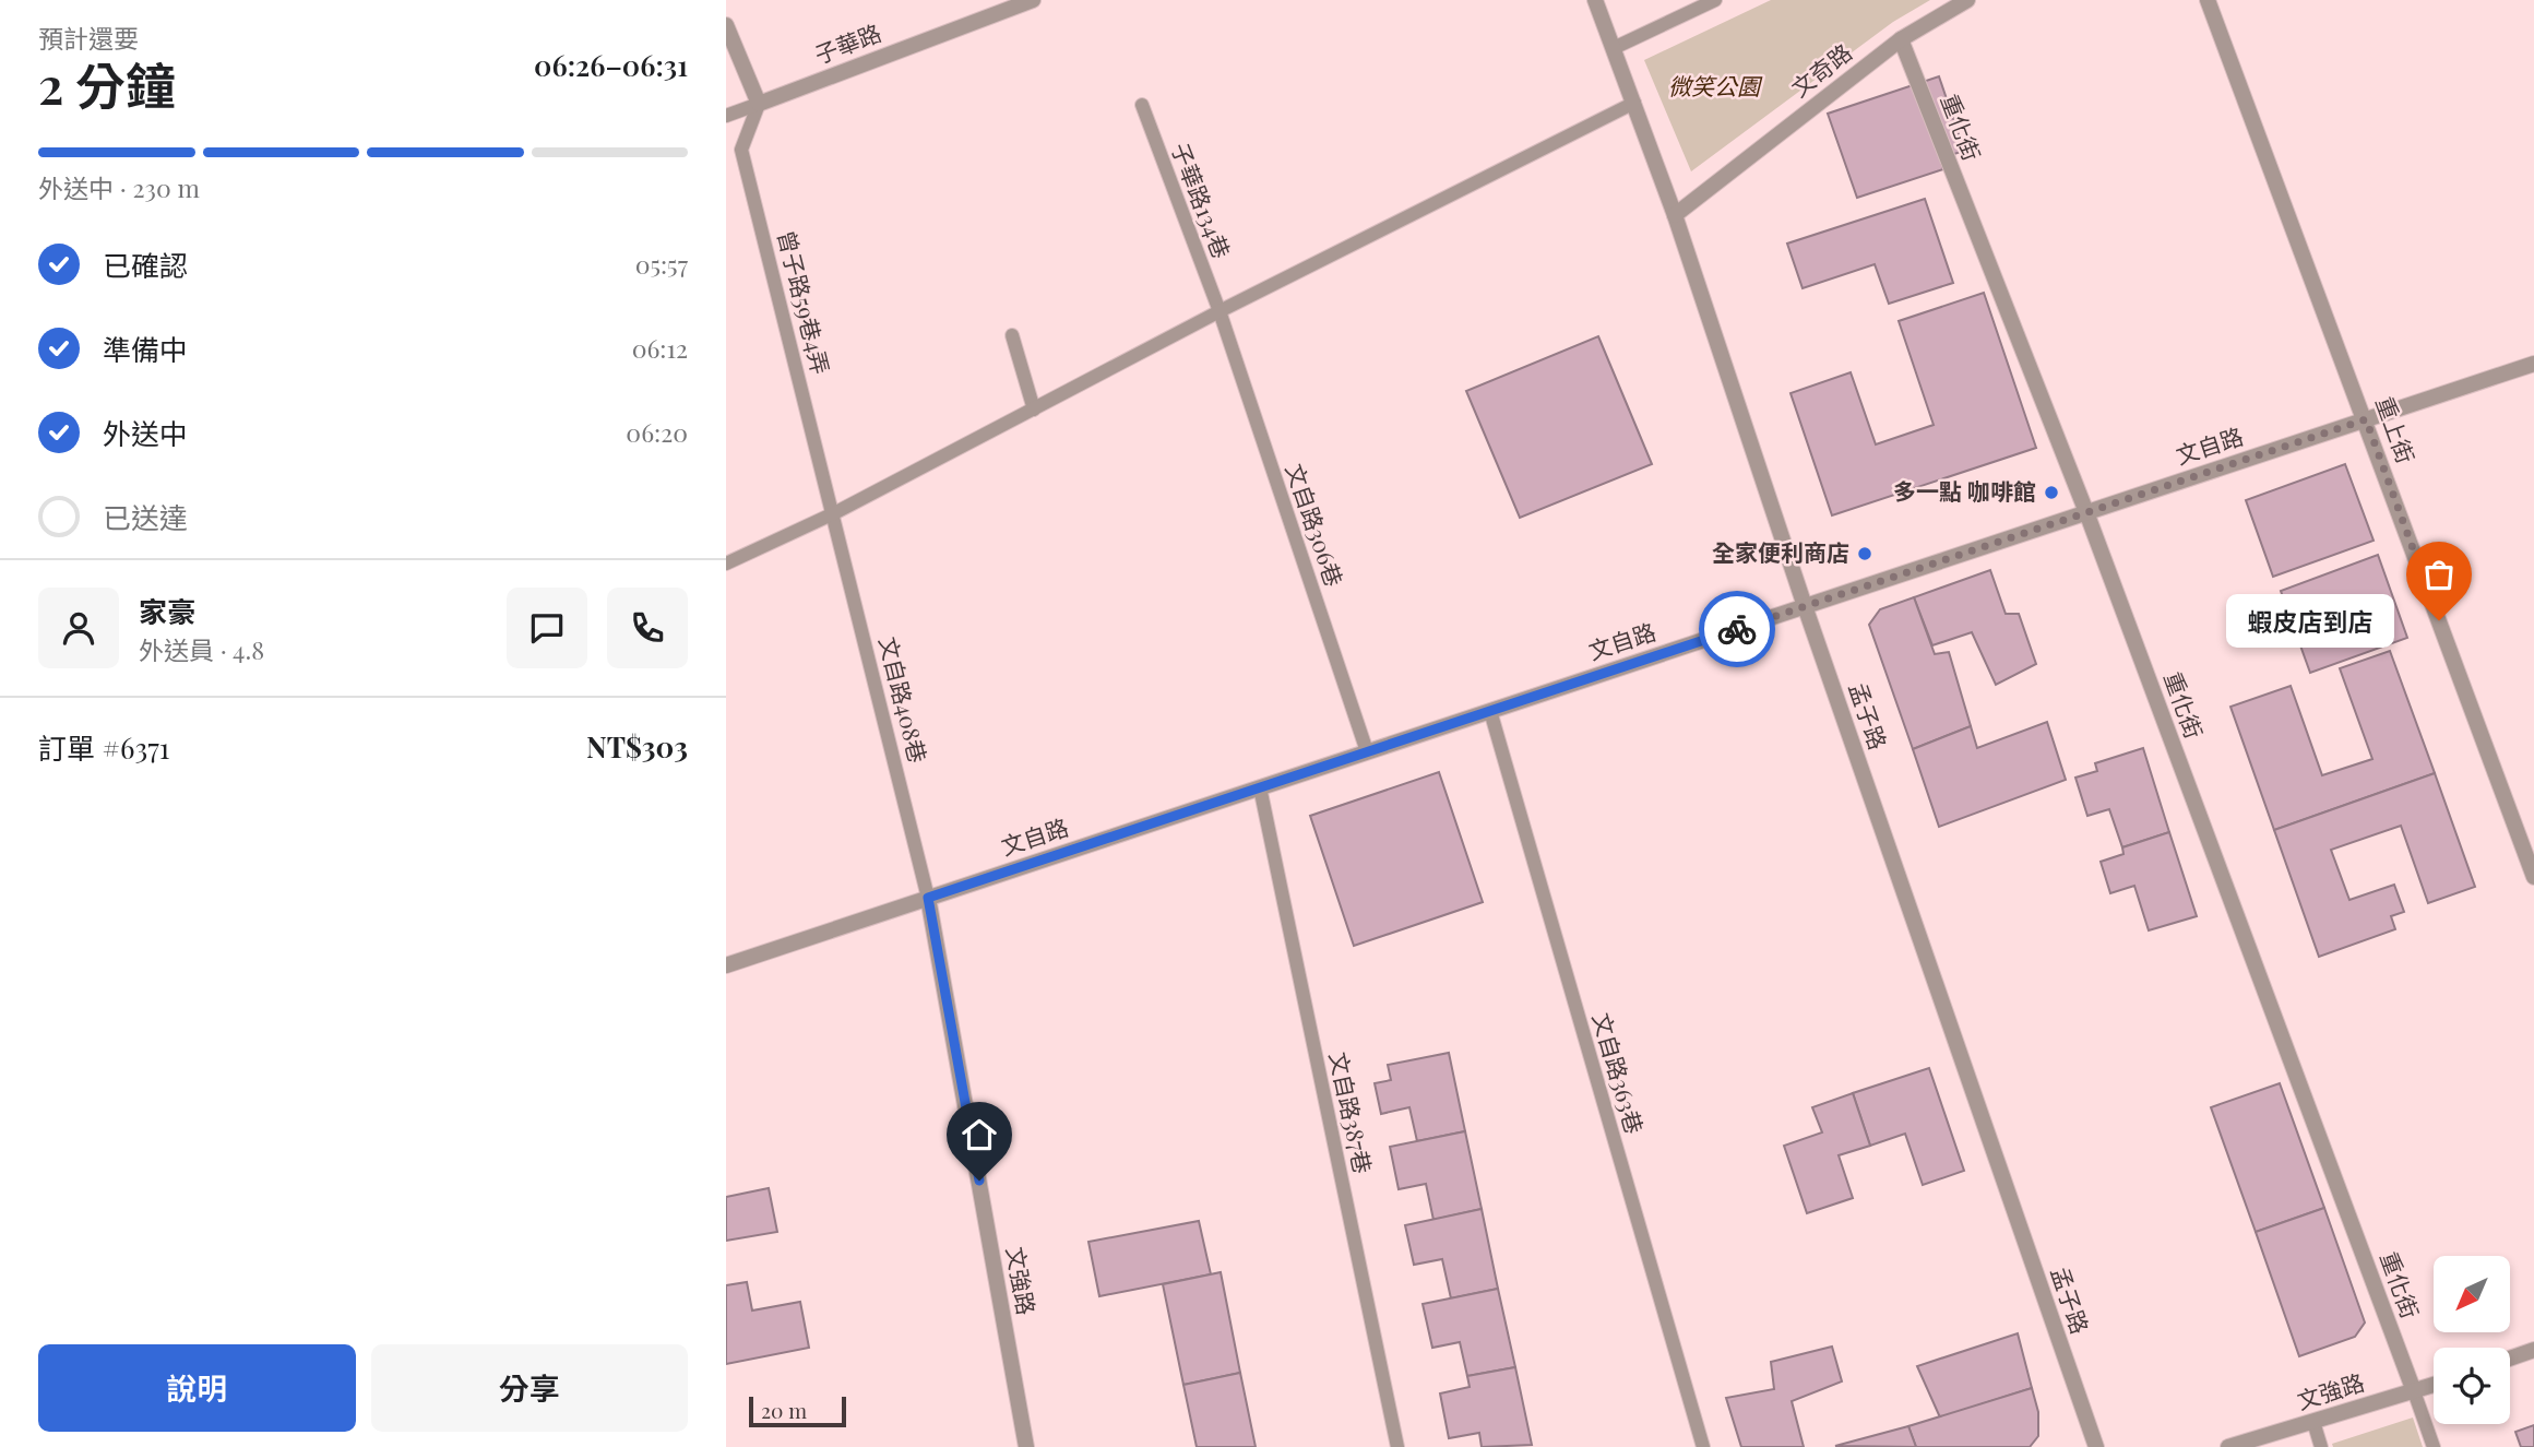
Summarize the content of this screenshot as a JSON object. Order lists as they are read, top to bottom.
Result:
{
  "streets": {
    "street": [
      "子華路",
      "文奇路",
      "重化街",
      "重上街",
      "文自路",
      "孟子路",
      "文強路"
    ],
    "lane": [
      "子華路134巷",
      "曾子路59巷4弄",
      "文自路306巷",
      "文自路408巷",
      "文自路363巷",
      "文自路387巷"
    ]
  },
  "crossings": [
    ["子華路", "曾子路59巷4弄"],
    ["文奇路", "重化街"],
    ["文奇路", "孟子路"],
    ["重化街", "文自路"],
    ["重化街", "文強路"],
    ["子華路134巷", "文自路306巷"],
    ["曾子路59巷4弄", "文自路408巷"],
    ["重上街", "文自路"],
    ["文自路", "文自路306巷"],
    ["文自路", "文自路408巷"],
    ["文自路", "孟子路"],
    ["文自路", "文自路363巷"],
    ["文自路", "文自路387巷"],
    ["文自路", "文強路"],
    ["文自路408巷", "文強路"]
  ],
  "parks": ["微笑公園"],
  "places": ["多一點 咖啡館", "全家便利商店", "蝦皮店到店"],
  "scale_bar": "20 m",
  "north": "bottom left",
  "page": {
    "heading": ["2 分鐘", "預計還要", "06:26–06:31"],
    "panel": [
      "家豪",
      "外送員 · 4.8",
      "訂單 #6371",
      "NT$303"
    ],
    "bar": "外送中 · 230 m",
    "list": [
      ["已確認", "05:57"],
      ["準備中", "06:12"],
      ["外送中", "06:20"],
      "已送達"
    ],
    "bubble": "蝦皮店到店",
    "buttons": ["說明", "分享"],
    "scale": "20 m"
  }
}
